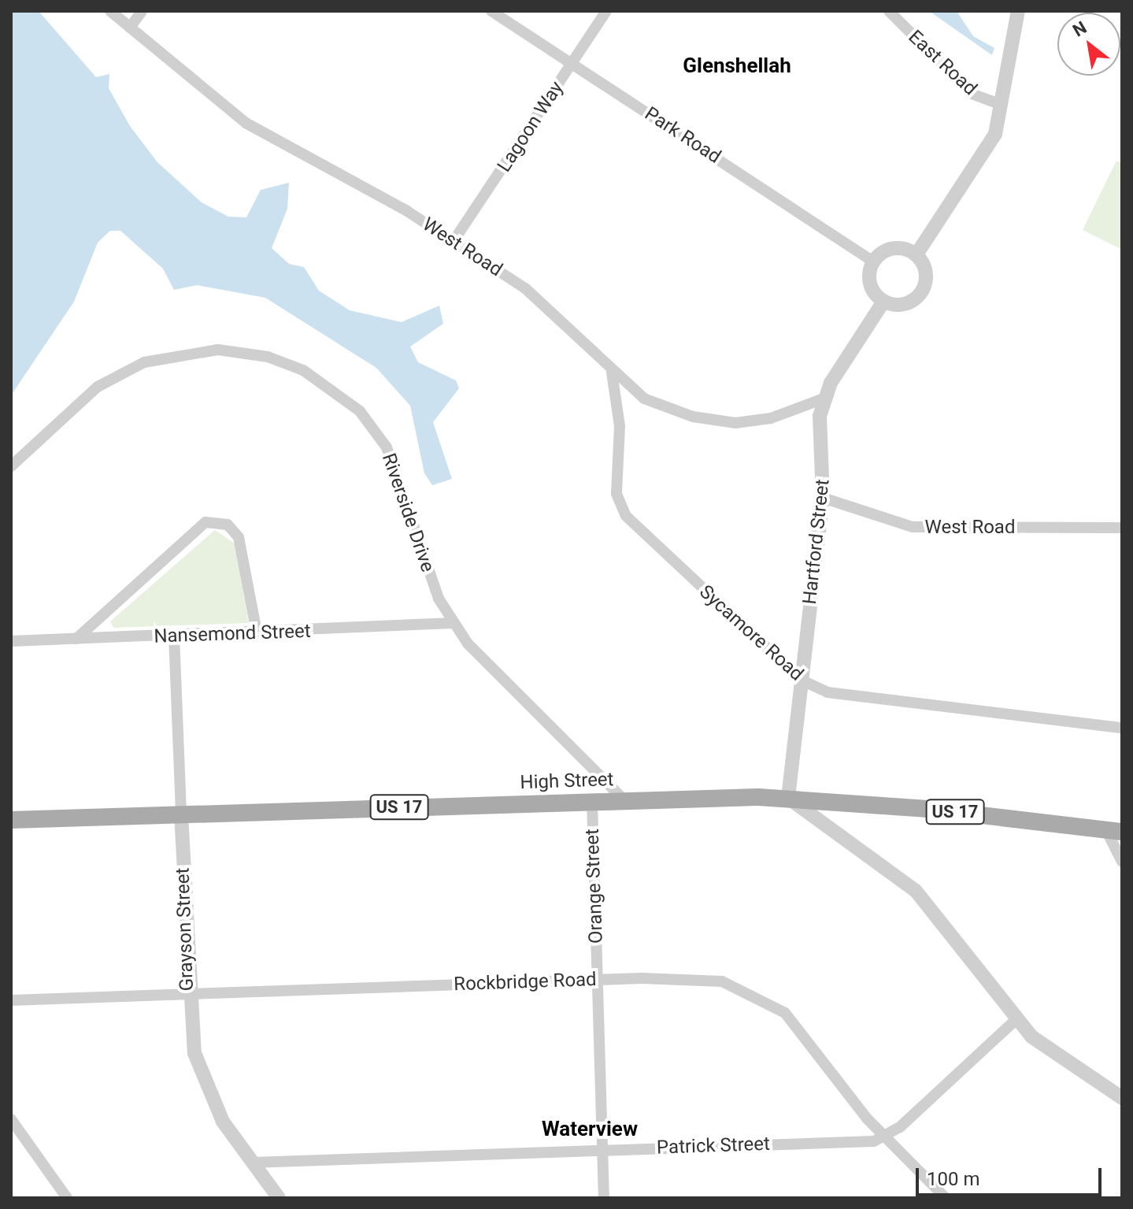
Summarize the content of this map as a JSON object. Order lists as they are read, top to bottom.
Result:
{
  "streets": {
    "main road": ["High Street", "US 17"],
    "street": [
      "East Road",
      "Lagoon Way",
      "Park Road",
      "West Road",
      "Riverside Drive",
      "Hartford Street",
      "Sycamore Road",
      "Nansemond Street",
      "Orange Street",
      "Grayson Street",
      "Rockbridge Road",
      "Patrick Street"
    ]
  },
  "crossings": [
    ["Lagoon Way", "Park Road"],
    ["Lagoon Way", "West Road"],
    ["West Road", "Hartford Street"],
    ["West Road", "Sycamore Road"],
    ["Riverside Drive", "Nansemond Street"],
    ["Riverside Drive", "High Street"],
    ["Hartford Street", "Sycamore Road"],
    ["Hartford Street", "High Street"],
    ["Nansemond Street", "Grayson Street"],
    ["High Street", "Orange Street"],
    ["High Street", "Grayson Street"],
    ["Orange Street", "Rockbridge Road"],
    ["Orange Street", "Patrick Street"],
    ["Grayson Street", "Rockbridge Road"],
    ["Grayson Street", "Patrick Street"],
    ["Rockbridge Road", "Patrick Street"]
  ],
  "districts": ["Glenshellah", "Waterview"],
  "scale_bar": "100 m",
  "north": "top left"
}
